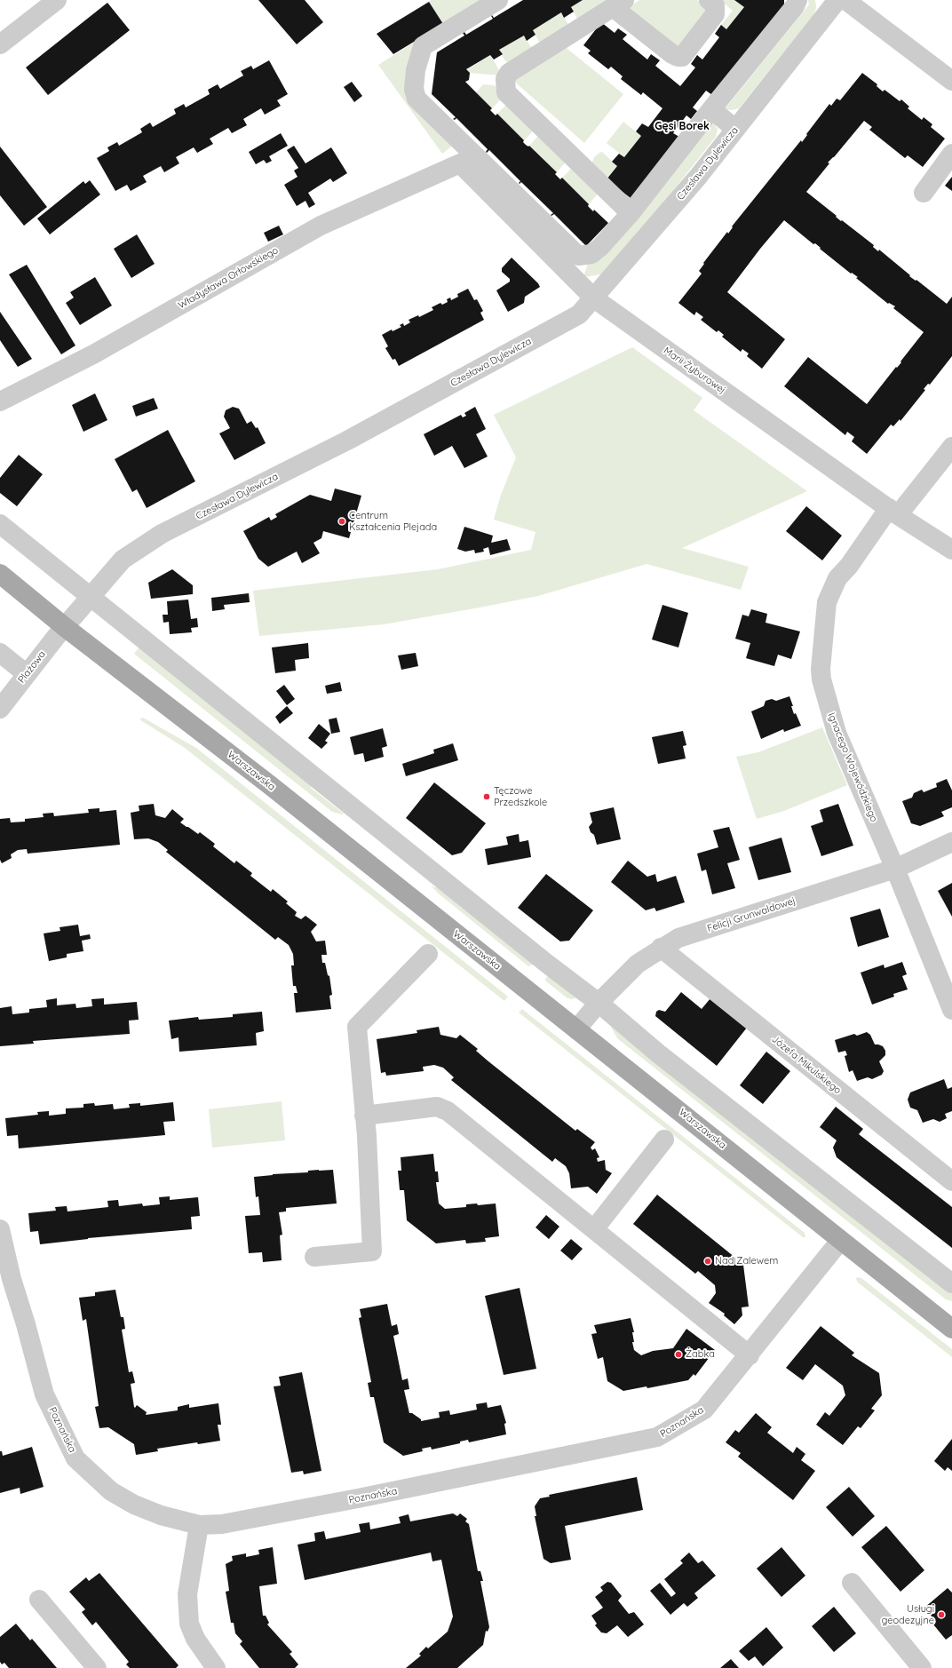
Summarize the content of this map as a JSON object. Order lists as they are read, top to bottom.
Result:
{
  "streets": {
    "main road": ["Warszawska"],
    "street": [
      "Czesława Dylewicza",
      "Władysława Orłowskiego",
      "Marii Żyburowej",
      "Plażowa",
      "Ignacego Wojewódzkiego",
      "Felicji Grunwaldowej",
      "Józefa Mikulskiego",
      "Poznańska"
    ]
  },
  "crossings": [
    ["Czesława Dylewicza", "Marii Żyburowej"],
    ["Czesława Dylewicza", "Plażowa"],
    ["Czesława Dylewicza", "Warszawska"],
    ["Władysława Orłowskiego", "Marii Żyburowej"],
    ["Marii Żyburowej", "Ignacego Wojewódzkiego"],
    ["Plażowa", "Warszawska"],
    ["Ignacego Wojewódzkiego", "Felicji Grunwaldowej"],
    ["Warszawska", "Felicji Grunwaldowej"],
    ["Warszawska", "Poznańska"],
    ["Felicji Grunwaldowej", "Józefa Mikulskiego"]
  ],
  "districts": ["Gęsi Borek"],
  "places": [
    "Centrum Kształcenia Plejada",
    "Tęczowe Przedszkole",
    "Nad Zalewem",
    "Żabka",
    "Usługi geodezyjne"
  ]
}
